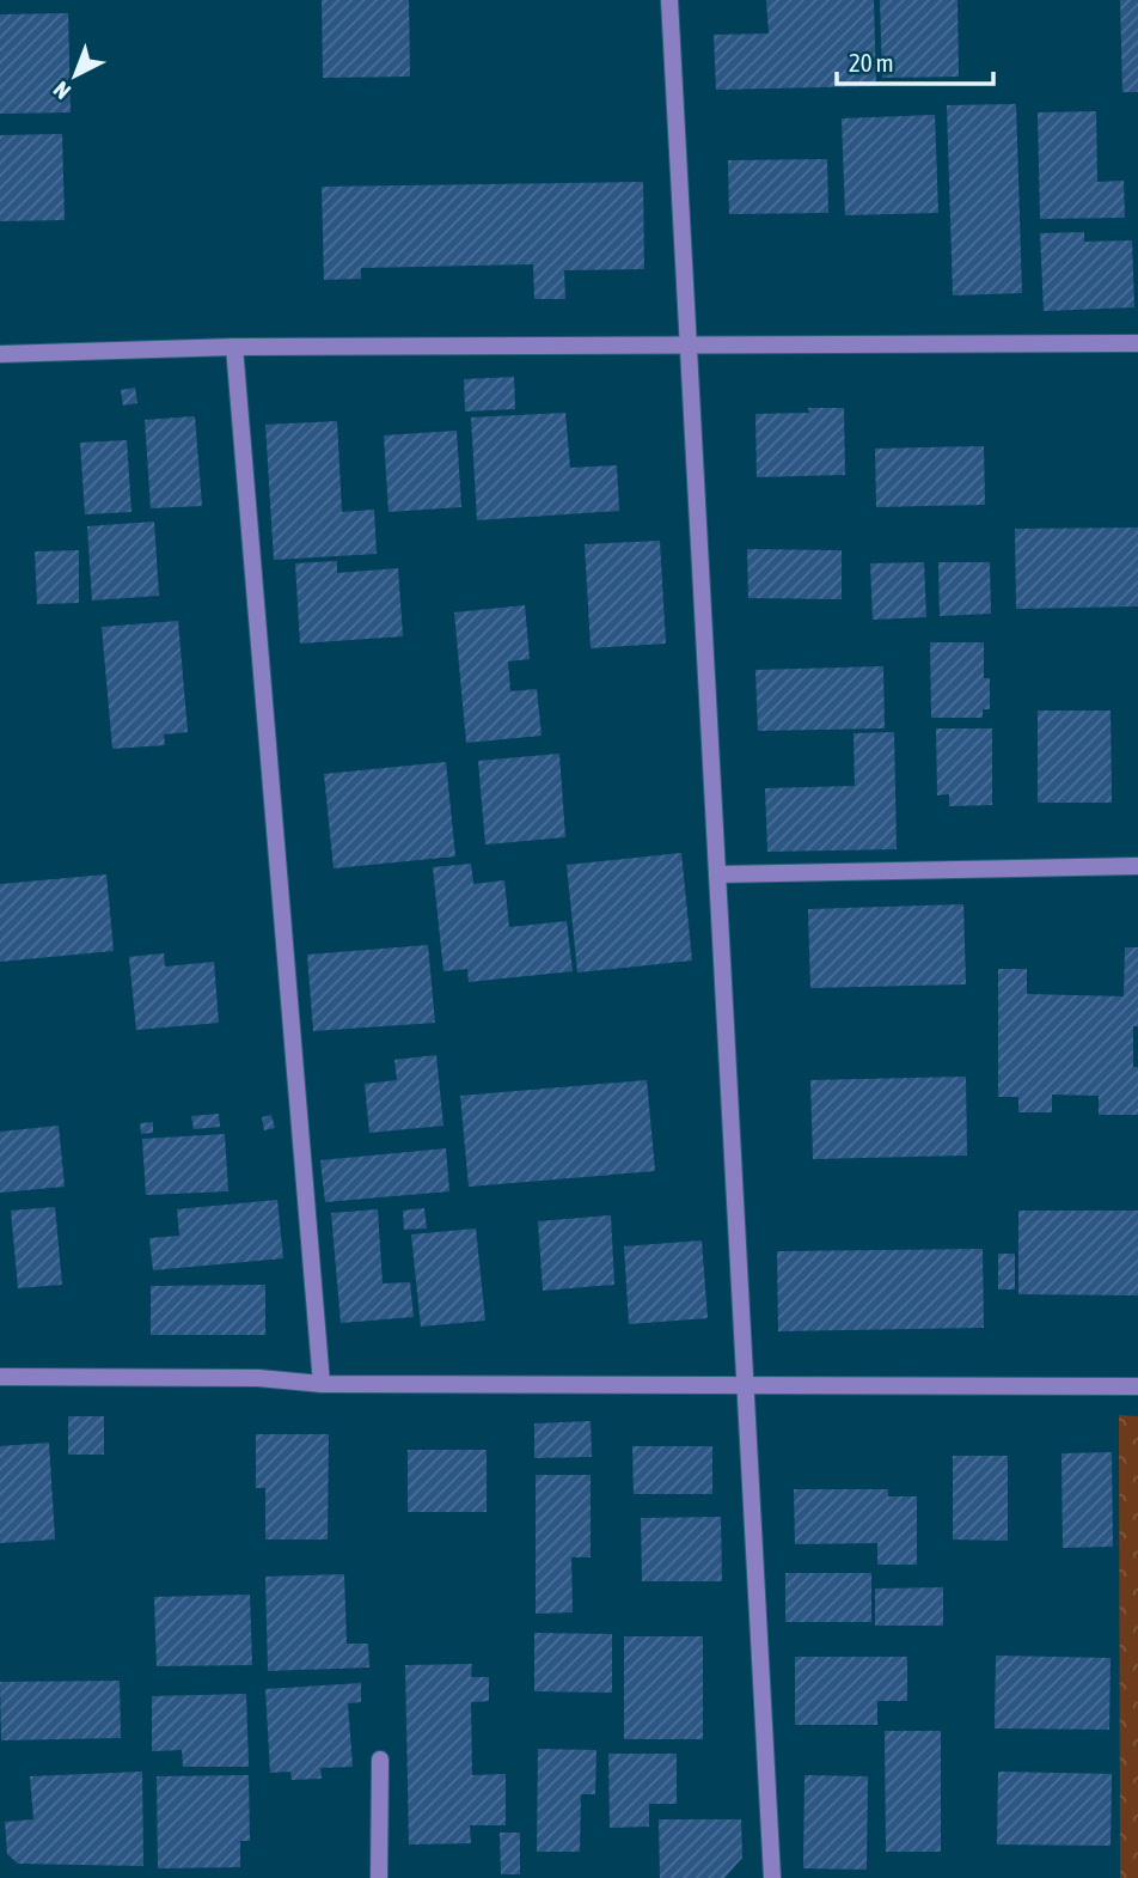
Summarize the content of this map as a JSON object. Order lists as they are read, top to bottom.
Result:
{
  "scale_bar": "20 m",
  "north": "bottom left"
}
